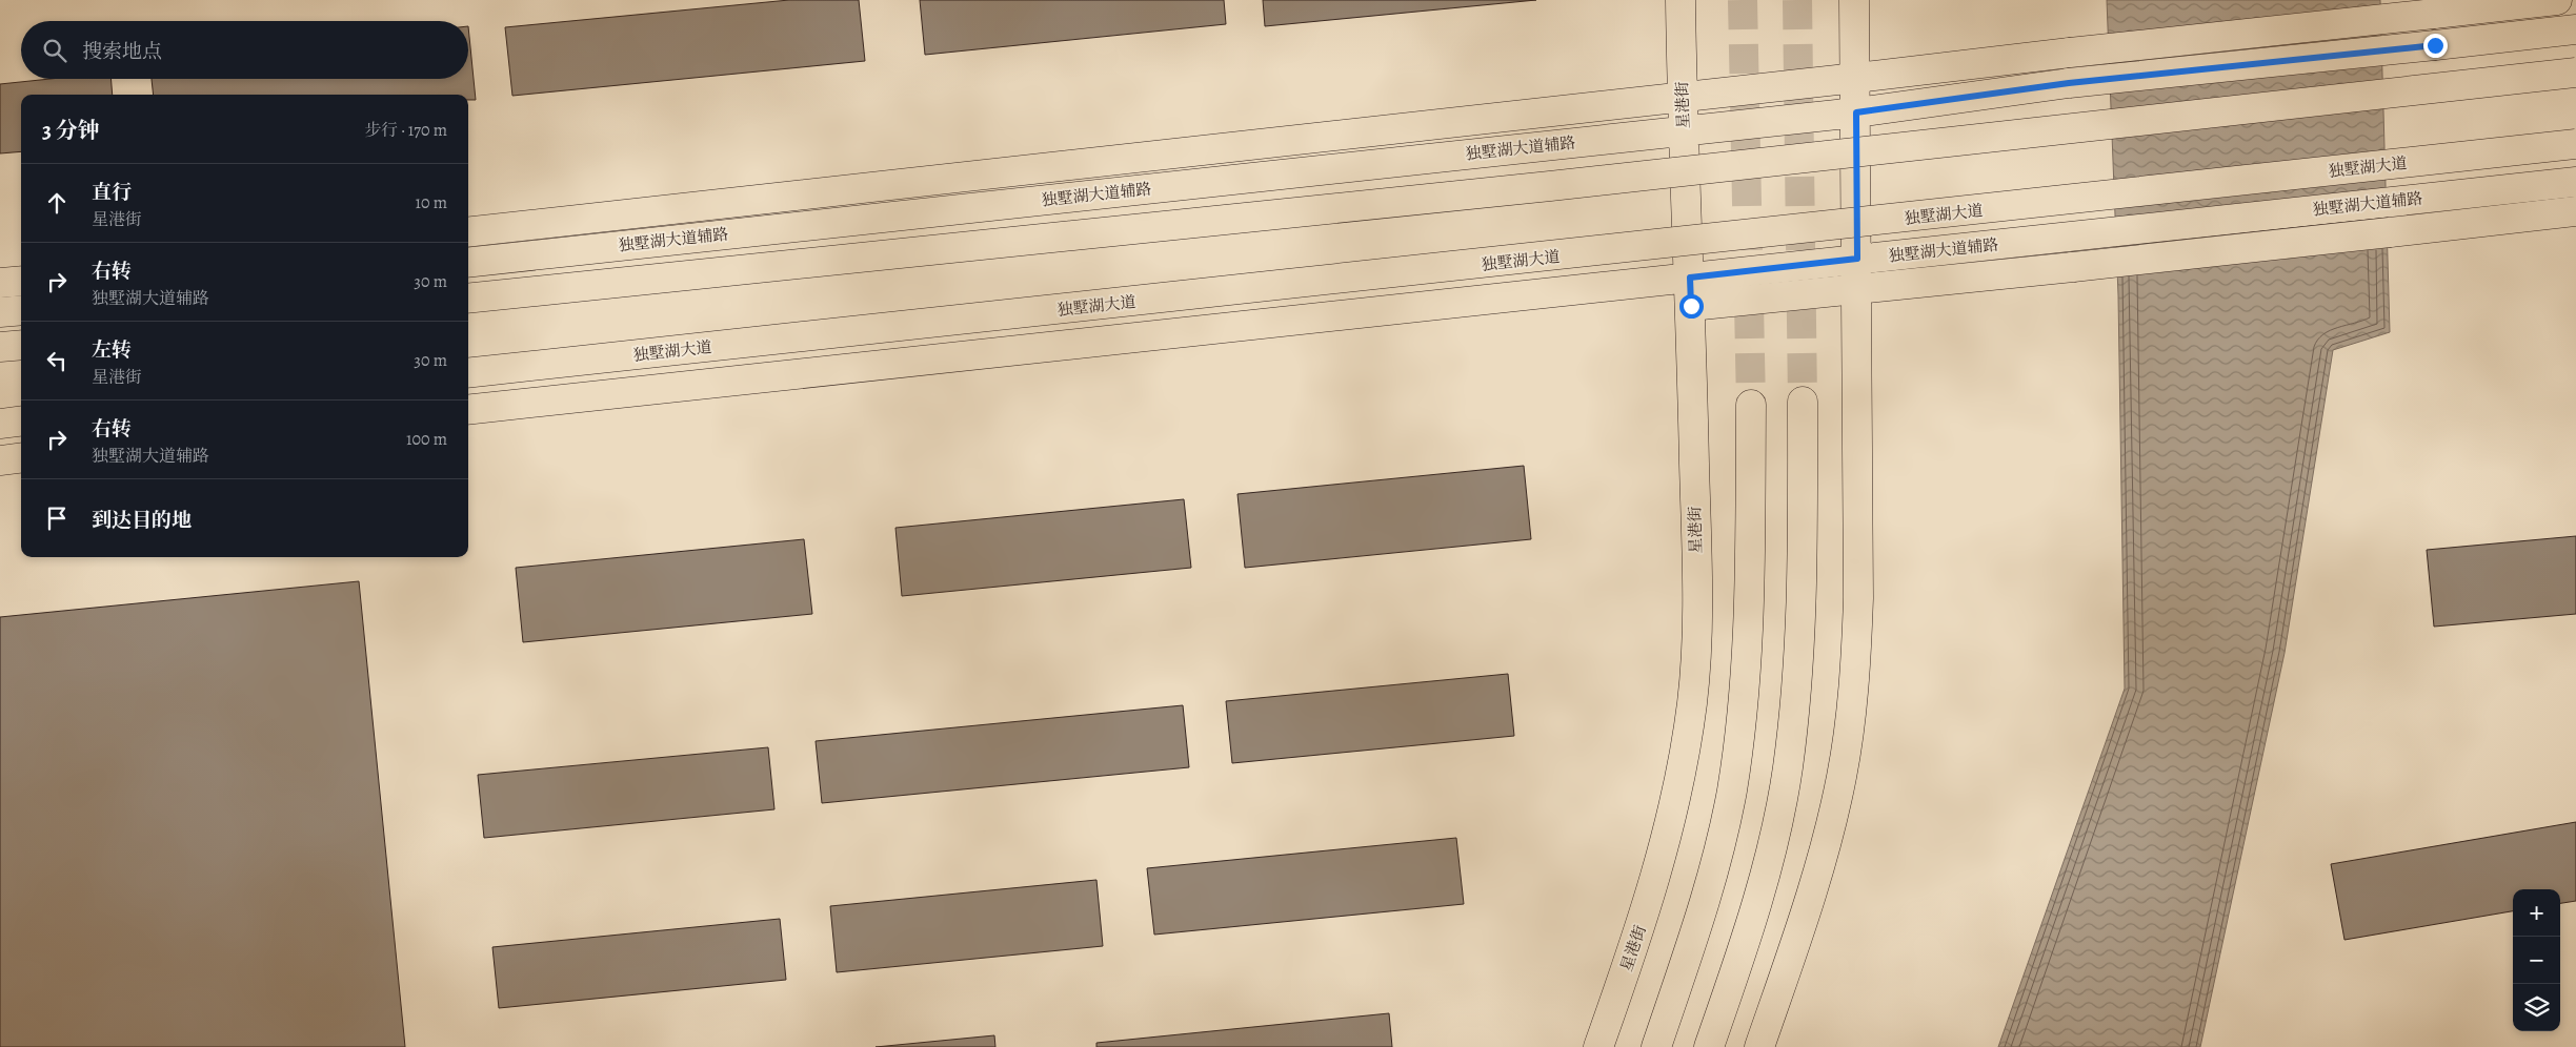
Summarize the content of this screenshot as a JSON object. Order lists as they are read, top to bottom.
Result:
{
  "streets": {
    "main road": ["星港街", "独墅湖大道辅路", "独墅湖大道"]
  },
  "crossings": [
    ["星港街", "独墅湖大道辅路"]
  ],
  "page": {
    "search": "搜索地点",
    "heading": ["3 分钟", "步行 · 170 m"],
    "list": [
      ["直行", "星港街", "10 m"],
      ["右转", "独墅湖大道辅路", "30 m"],
      ["左转", "星港街", "30 m"],
      ["右转", "独墅湖大道辅路", "100 m"],
      "到达目的地"
    ],
    "map_buttons": ["+", "−"]
  }
}
